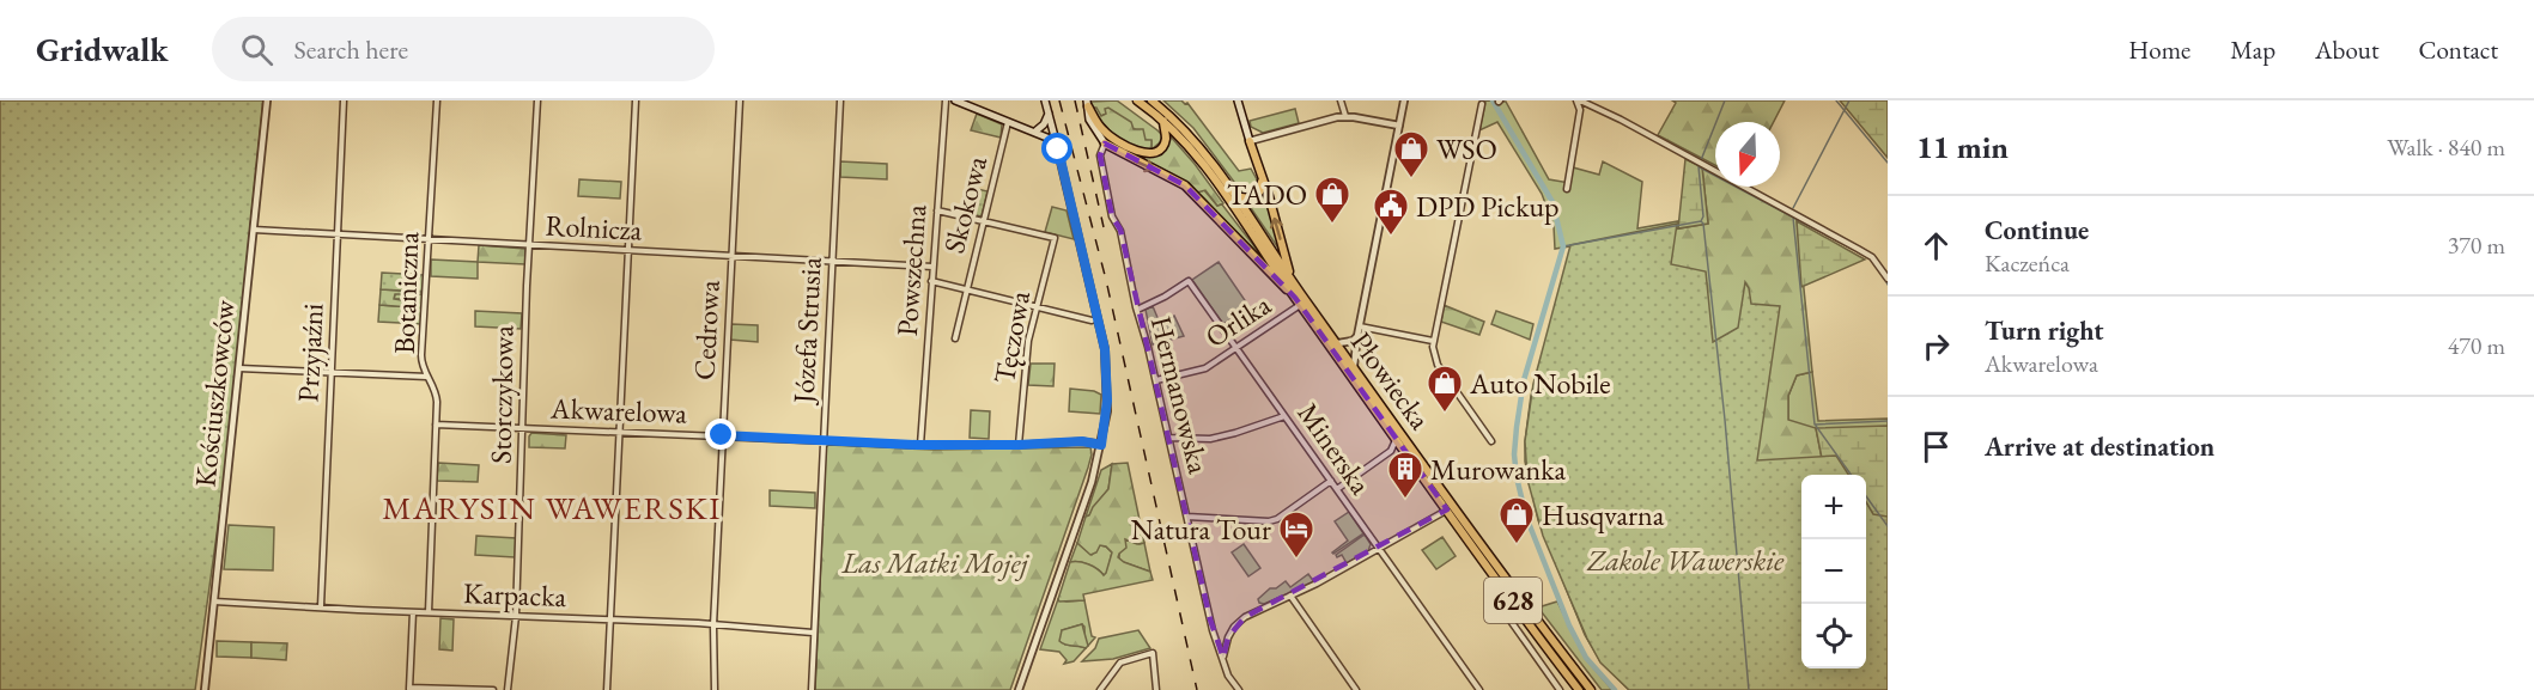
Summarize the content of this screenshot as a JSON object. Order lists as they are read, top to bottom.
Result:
{
  "streets": {
    "main road": ["Płowiecka", "628"],
    "street": [
      "Skokowa",
      "Rolnicza",
      "Powszechna",
      "Botaniczna",
      "Orlika",
      "Cedrowa",
      "Józefa Strusia",
      "Tęczowa",
      "Przyjaźni",
      "Kościuszkowców",
      "Storczykowa",
      "Hermanowska",
      "Akwarelowa",
      "Minerska",
      "Karpacka"
    ]
  },
  "crossings": [
    ["Skokowa", "Tęczowa"],
    ["Rolnicza", "Powszechna"],
    ["Rolnicza", "Botaniczna"],
    ["Rolnicza", "Cedrowa"],
    ["Rolnicza", "Józefa Strusia"],
    ["Rolnicza", "Przyjaźni"],
    ["Rolnicza", "Kościuszkowców"],
    ["Rolnicza", "Storczykowa"],
    ["Powszechna", "Akwarelowa"],
    ["Botaniczna", "Akwarelowa"],
    ["Botaniczna", "Karpacka"],
    ["Orlika", "Płowiecka"],
    ["Orlika", "Hermanowska"],
    ["Orlika", "Minerska"],
    ["Cedrowa", "Akwarelowa"],
    ["Cedrowa", "Karpacka"],
    ["Józefa Strusia", "Akwarelowa"],
    ["Józefa Strusia", "Karpacka"],
    ["Tęczowa", "Akwarelowa"],
    ["Przyjaźni", "Karpacka"],
    ["Kościuszkowców", "Karpacka"],
    ["Storczykowa", "Akwarelowa"],
    ["Storczykowa", "Karpacka"],
    ["Hermanowska", "Minerska"]
  ],
  "districts": ["MARYSIN WAWERSKI"],
  "parks": ["Zakole Wawerskie", "Las Matki Mojej"],
  "places": {
    "shop": [
      "WSO",
      "TADO",
      "Auto Nobile",
      "Husqvarna"
    ],
    "public building": ["DPD Pickup"],
    "building": ["Murowanka"],
    "hotel": ["Natura Tour"]
  },
  "north": "bottom",
  "page": {
    "header": "Gridwalk",
    "search": "Search here",
    "nav": [
      "Home",
      "Map",
      "About",
      "Contact"
    ],
    "heading": ["11 min", "Walk · 840 m"],
    "list": [
      ["Continue", "Kaczeńca", "370 m"],
      ["Turn right", "Akwarelowa", "470 m"],
      "Arrive at destination"
    ],
    "map_buttons": ["+", "−"]
  }
}
